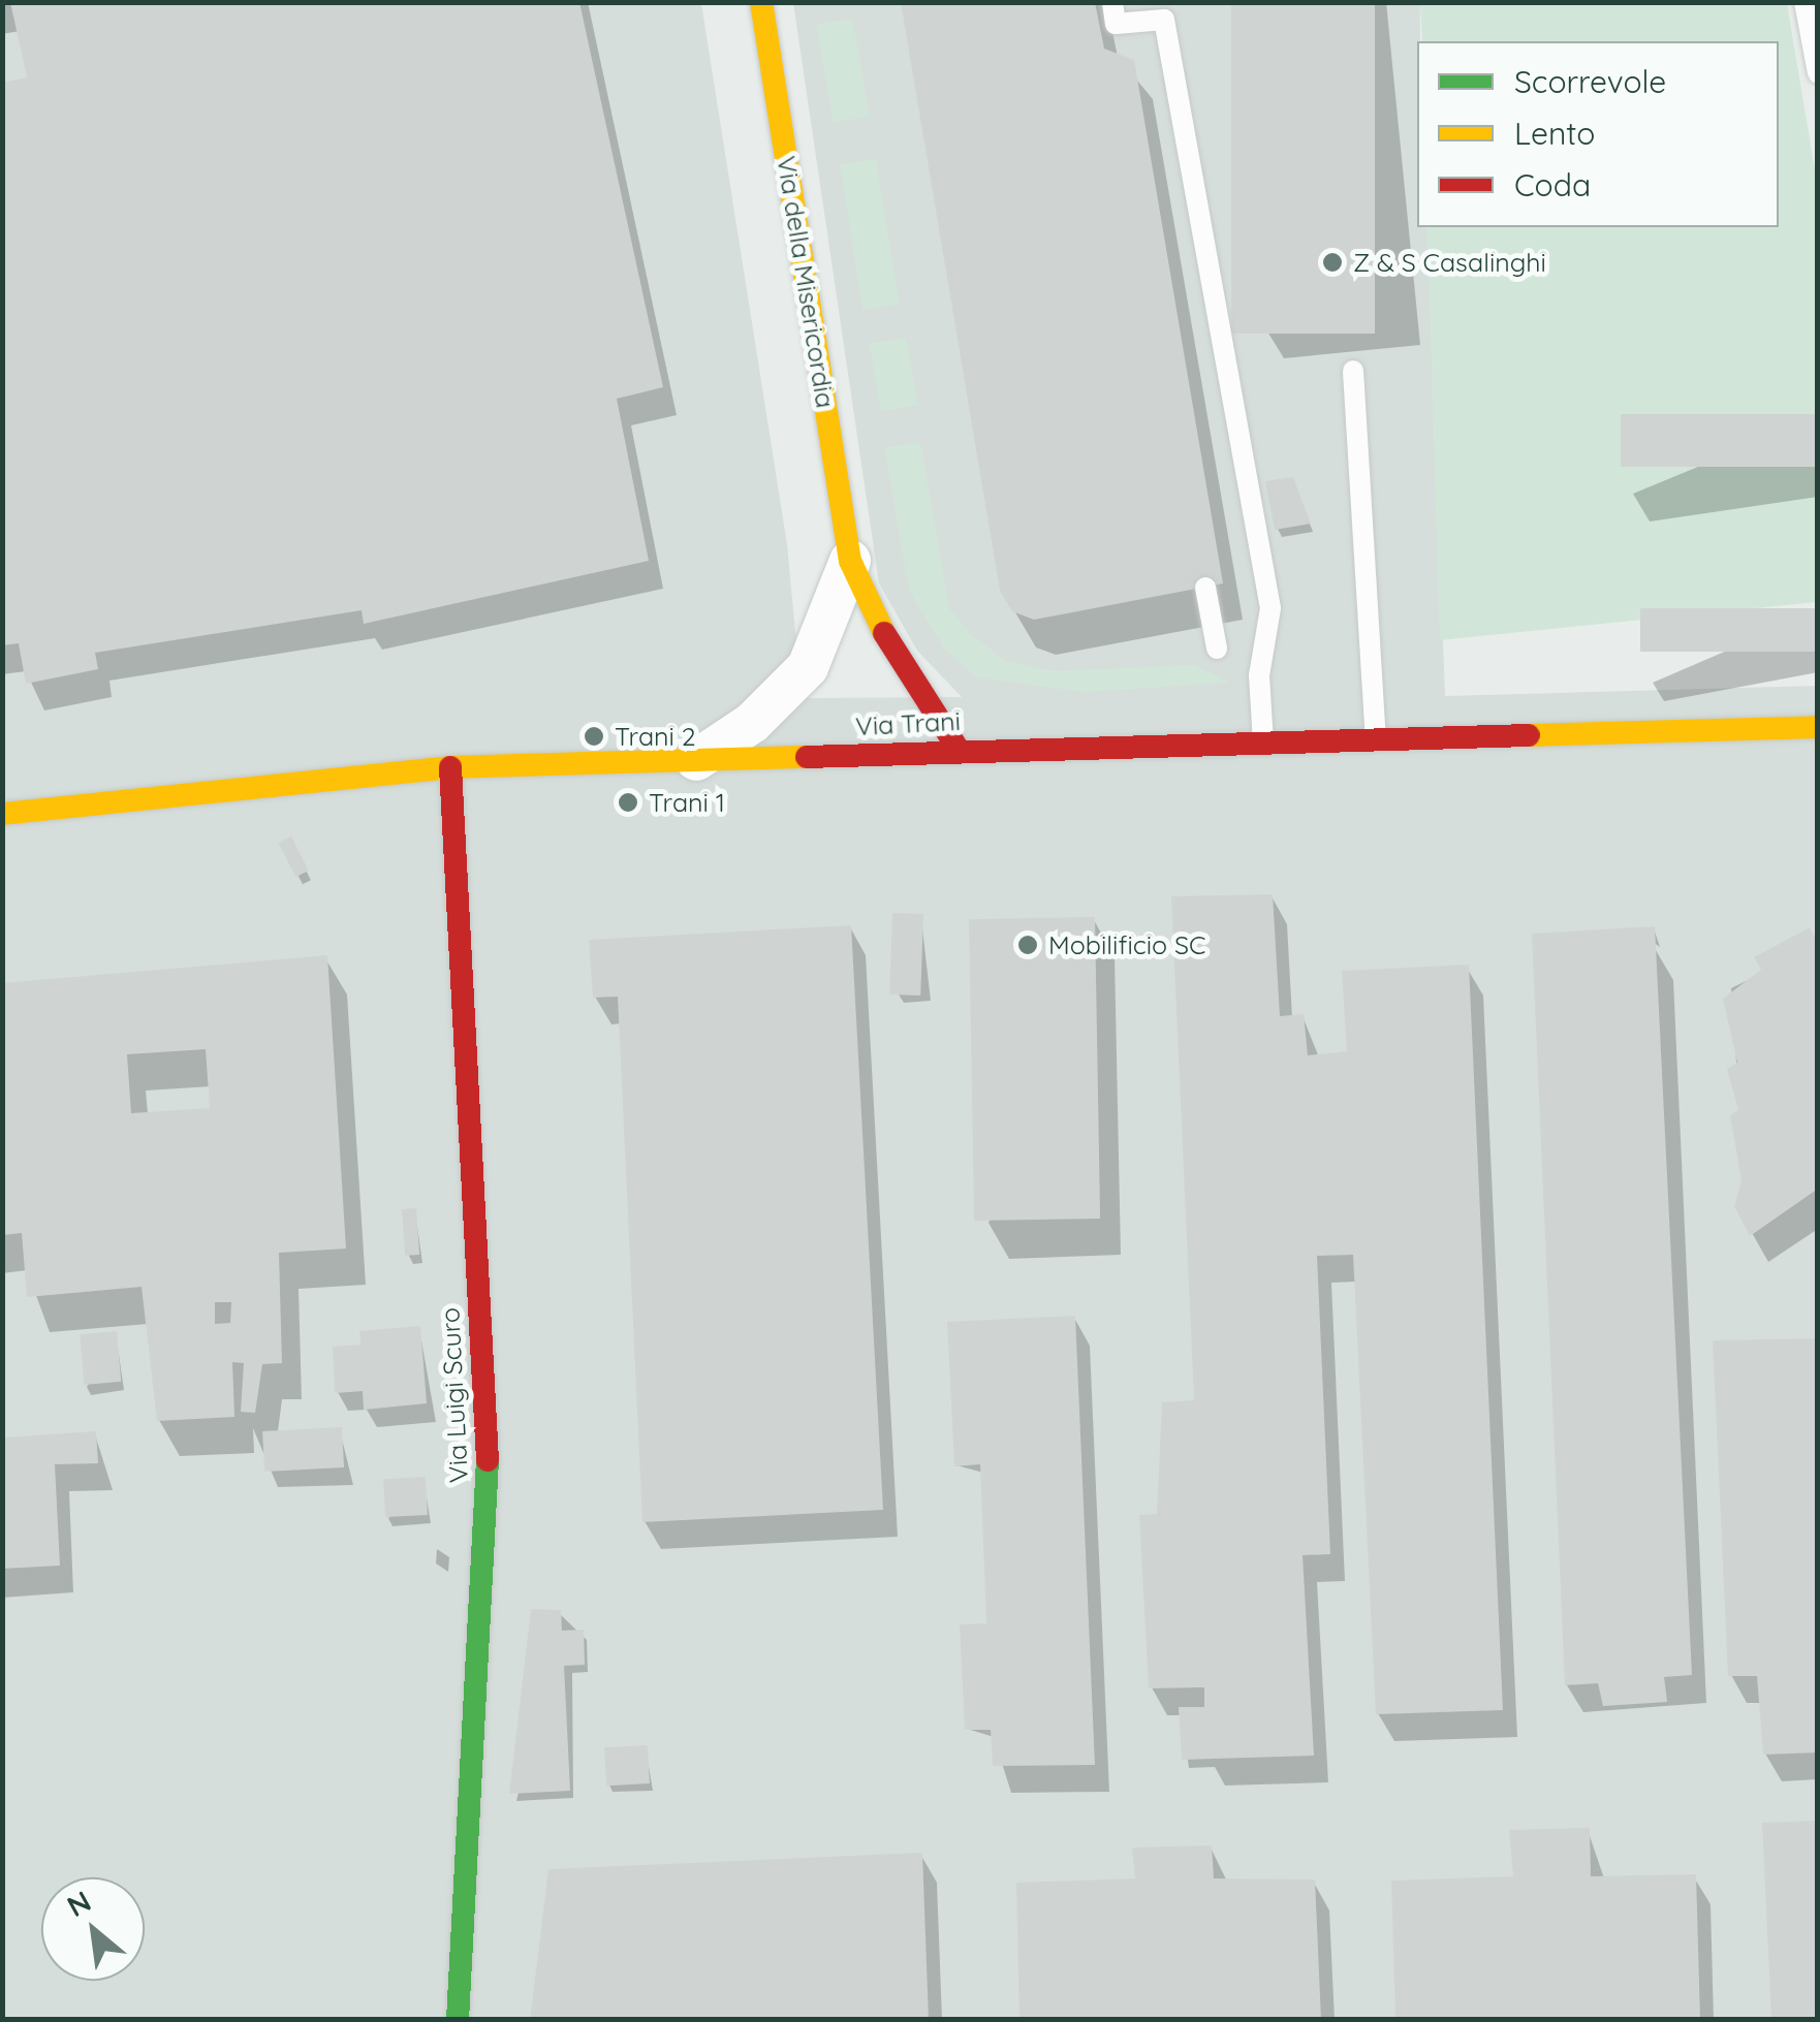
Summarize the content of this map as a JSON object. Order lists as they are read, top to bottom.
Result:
{
  "streets": {
    "main road": ["Via della Misericordia", "Via Trani", "Via Luigi Scuro"]
  },
  "crossings": [
    ["Via della Misericordia", "Via Trani"],
    ["Via Trani", "Via Luigi Scuro"]
  ],
  "places": [
    "Z & S Casalinghi",
    "Trani 2",
    "Trani 1",
    "Mobilificio SC"
  ],
  "legend": ["Scorrevole", "Lento", "Coda"],
  "north": "top left"
}
